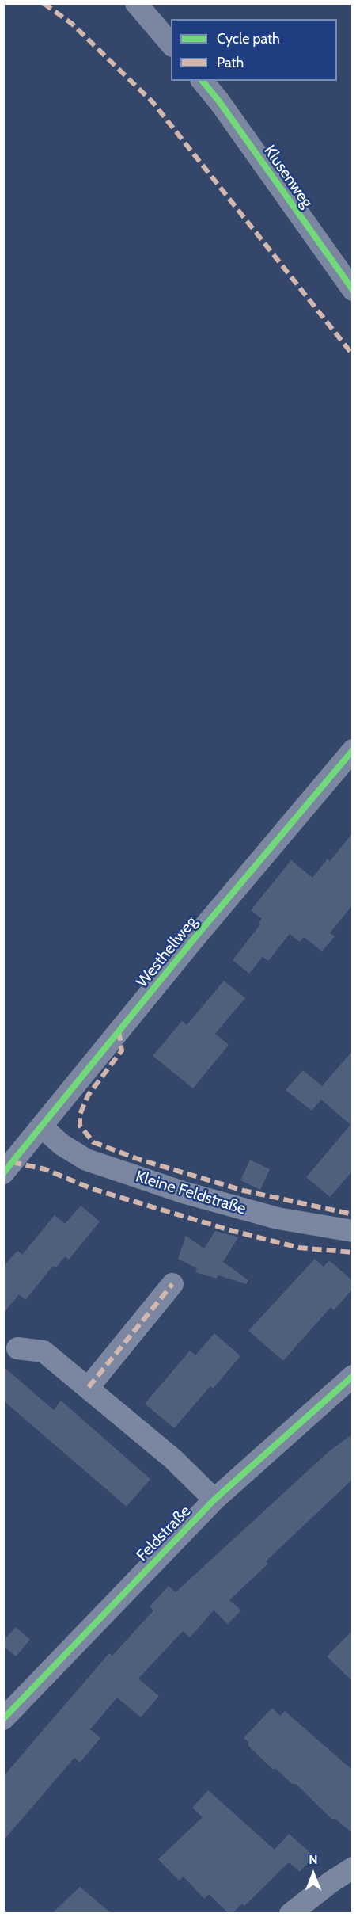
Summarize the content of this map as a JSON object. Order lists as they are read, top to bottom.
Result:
{
  "streets": {
    "street": [
      "Klusenweg",
      "Westhellweg",
      "Kleine Feldstraße",
      "Feldstraße"
    ]
  },
  "crossings": [
    ["Westhellweg", "Kleine Feldstraße"]
  ],
  "legend": ["Cycle path", "Path"],
  "north": "top"
}
